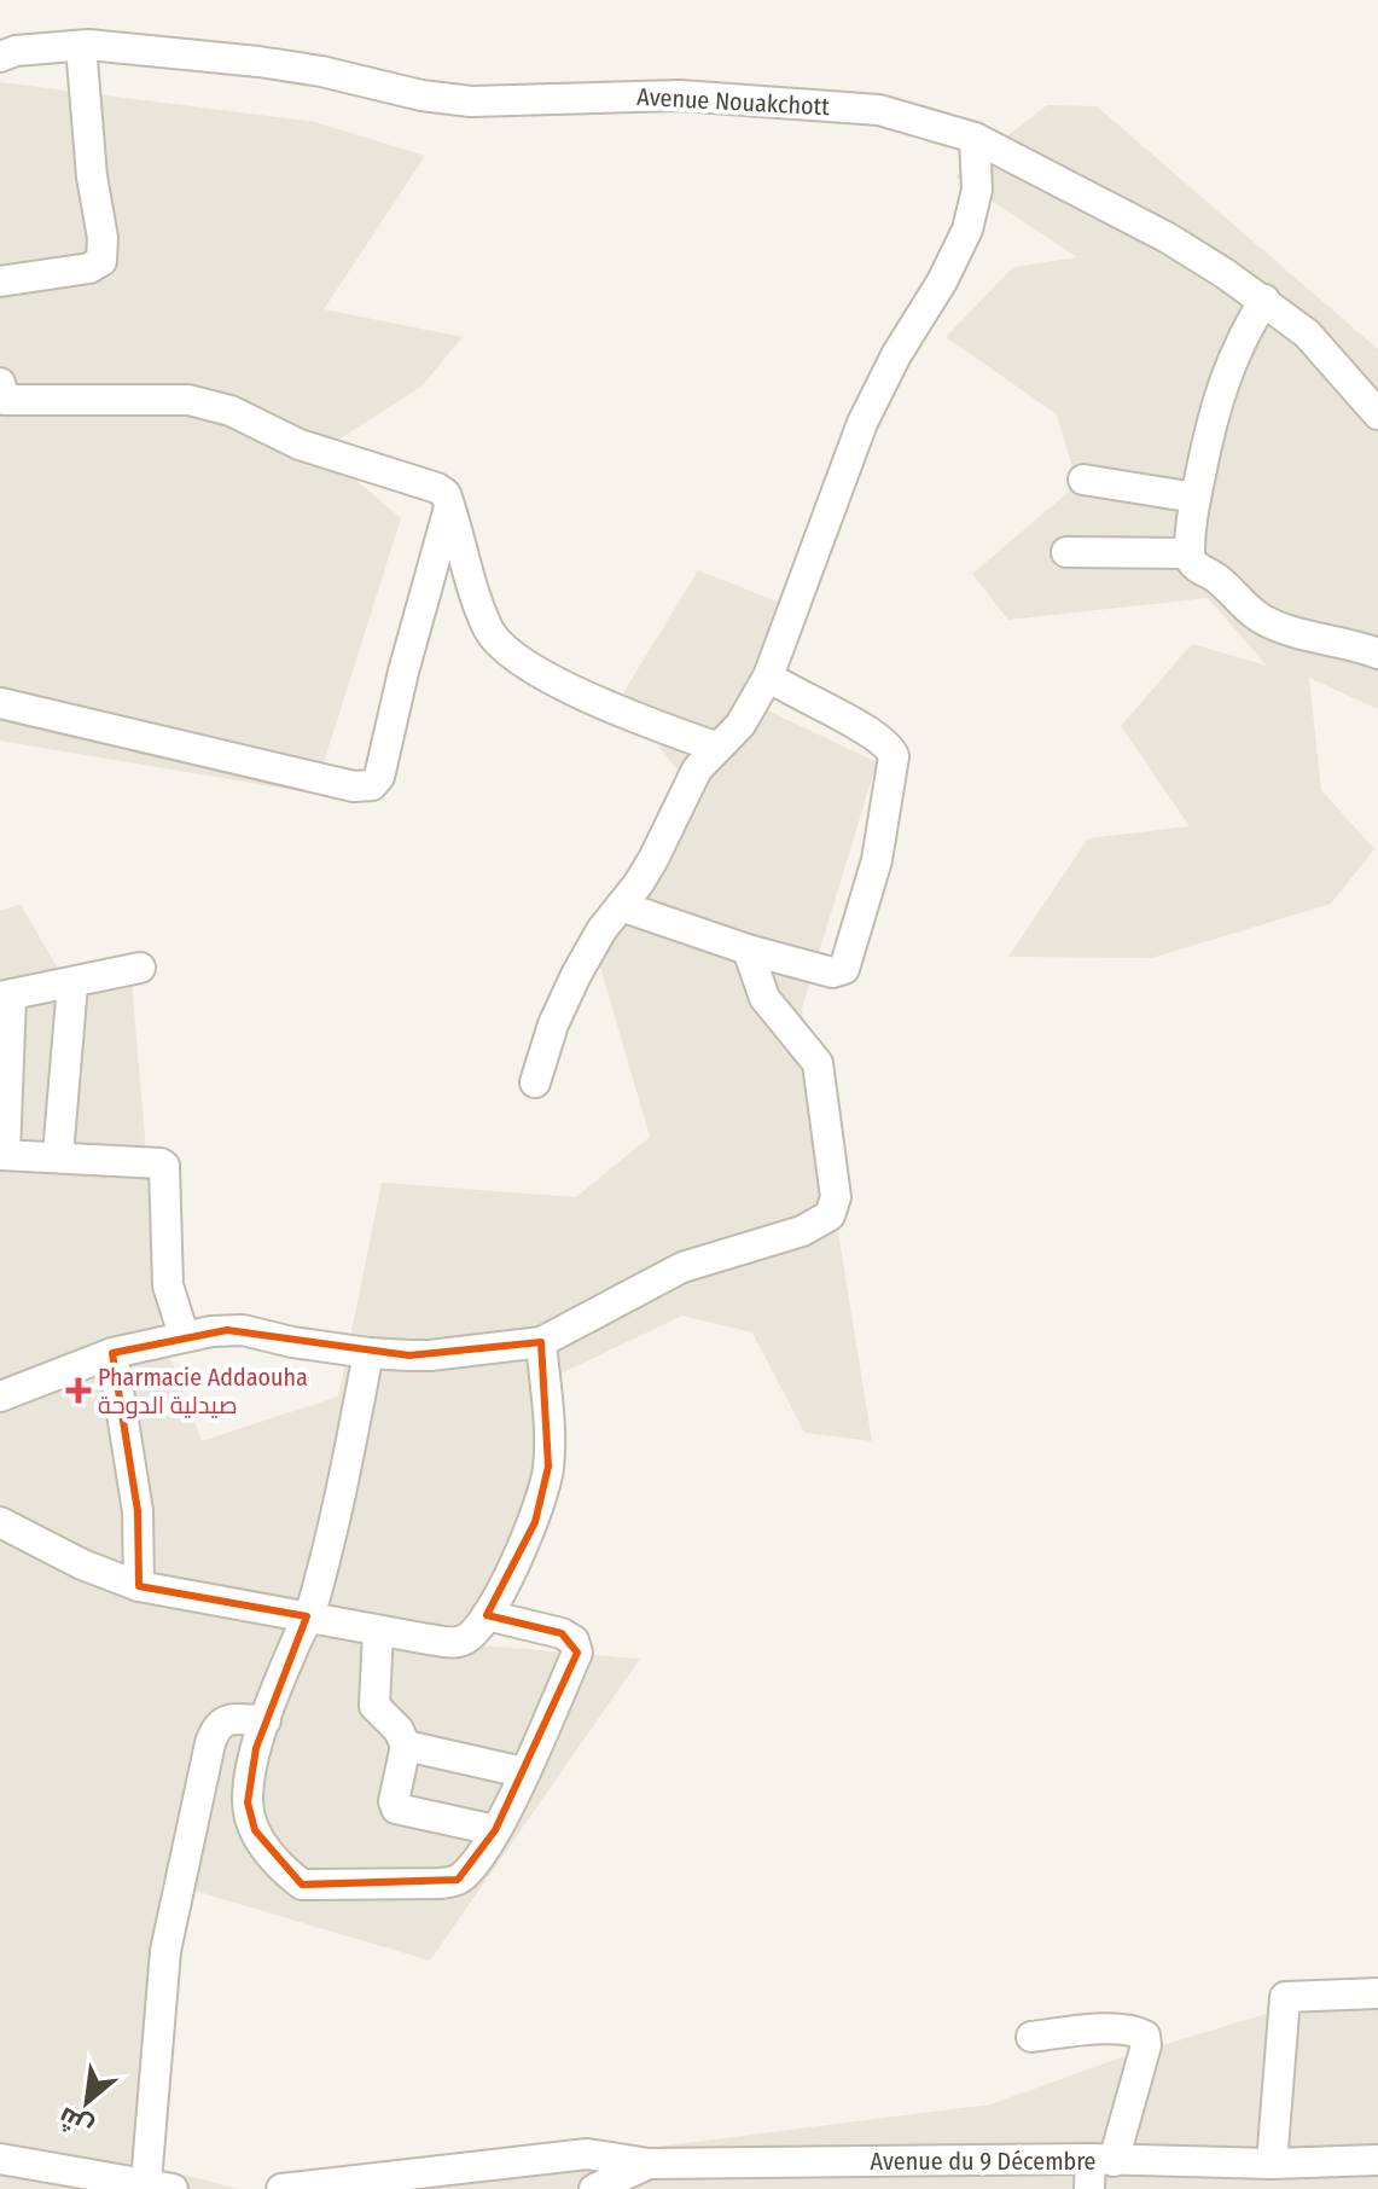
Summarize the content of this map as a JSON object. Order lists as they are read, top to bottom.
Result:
{
  "streets": {
    "street": ["Avenue Nouakchott", "Avenue du 9 Décembre"]
  },
  "places": {
    "health": ["Pharmacie Addaouha صيدلية الدوحة"]
  },
  "north": "bottom left"
}
